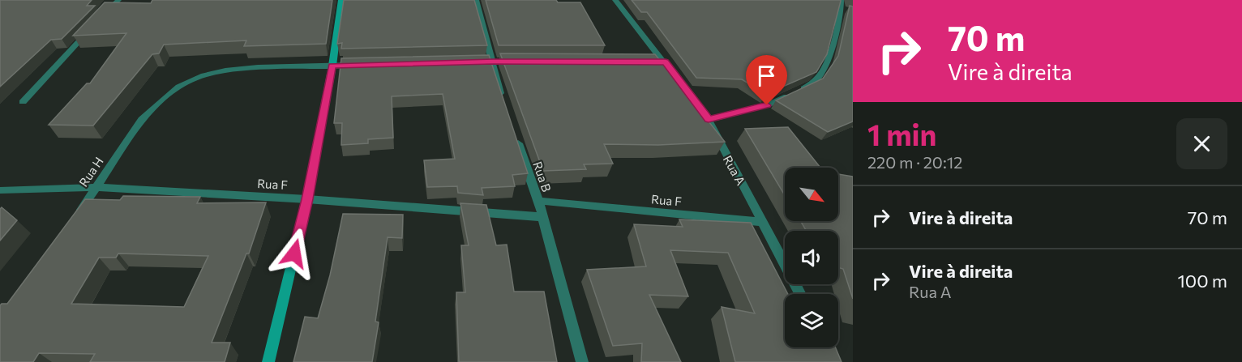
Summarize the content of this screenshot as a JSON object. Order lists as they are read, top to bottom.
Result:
{
  "streets": {
    "street": [
      "Rua A",
      "Rua H",
      "Rua B",
      "Rua F"
    ]
  },
  "crossings": [
    ["Rua A", "Rua F"],
    ["Rua H", "Rua F"],
    ["Rua B", "Rua F"]
  ],
  "north": "bottom right",
  "page": {
    "turn": ["70 m", "Vire à direita"],
    "heading": ["1 min", "220 m · 20:12"],
    "list": [
      {
        "name": "Vire à direita",
        "value": "70 m"
      },
      {
        "name": "Vire à direita",
        "note": "Rua A",
        "value": "100 m"
      }
    ]
  }
}
